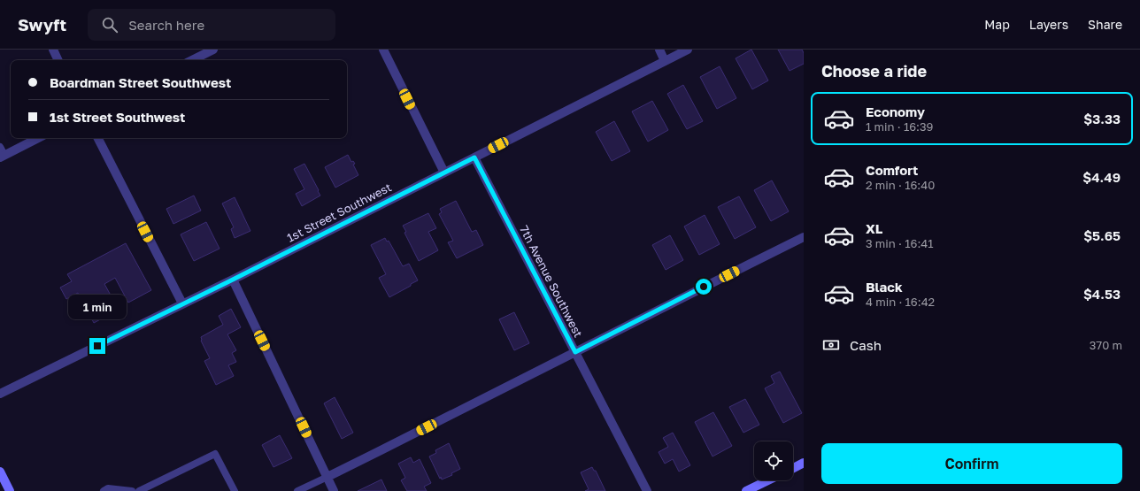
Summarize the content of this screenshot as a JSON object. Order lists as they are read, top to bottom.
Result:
{
  "streets": {
    "street": ["1st Street Southwest", "7th Avenue Southwest"]
  },
  "crossings": [
    ["1st Street Southwest", "7th Avenue Southwest"]
  ],
  "page": {
    "header": "Swyft",
    "search": "Search here",
    "nav": ["Map", "Layers", "Share"],
    "heading": "Choose a ride",
    "banner": ["Boardman Street Southwest", "1st Street Southwest"],
    "list": [
      {
        "name": "Economy",
        "note": "1 min · 16:39",
        "value": "$3.33"
      },
      {
        "name": "Comfort",
        "note": "2 min · 16:40",
        "value": "$4.49"
      },
      {
        "name": "XL",
        "note": "3 min · 16:41",
        "value": "$5.65"
      },
      {
        "name": "Black",
        "note": "4 min · 16:42",
        "value": "$4.53"
      }
    ],
    "bubble": "1 min",
    "pay": ["Cash", "370 m"],
    "buttons": "Confirm"
  }
}
